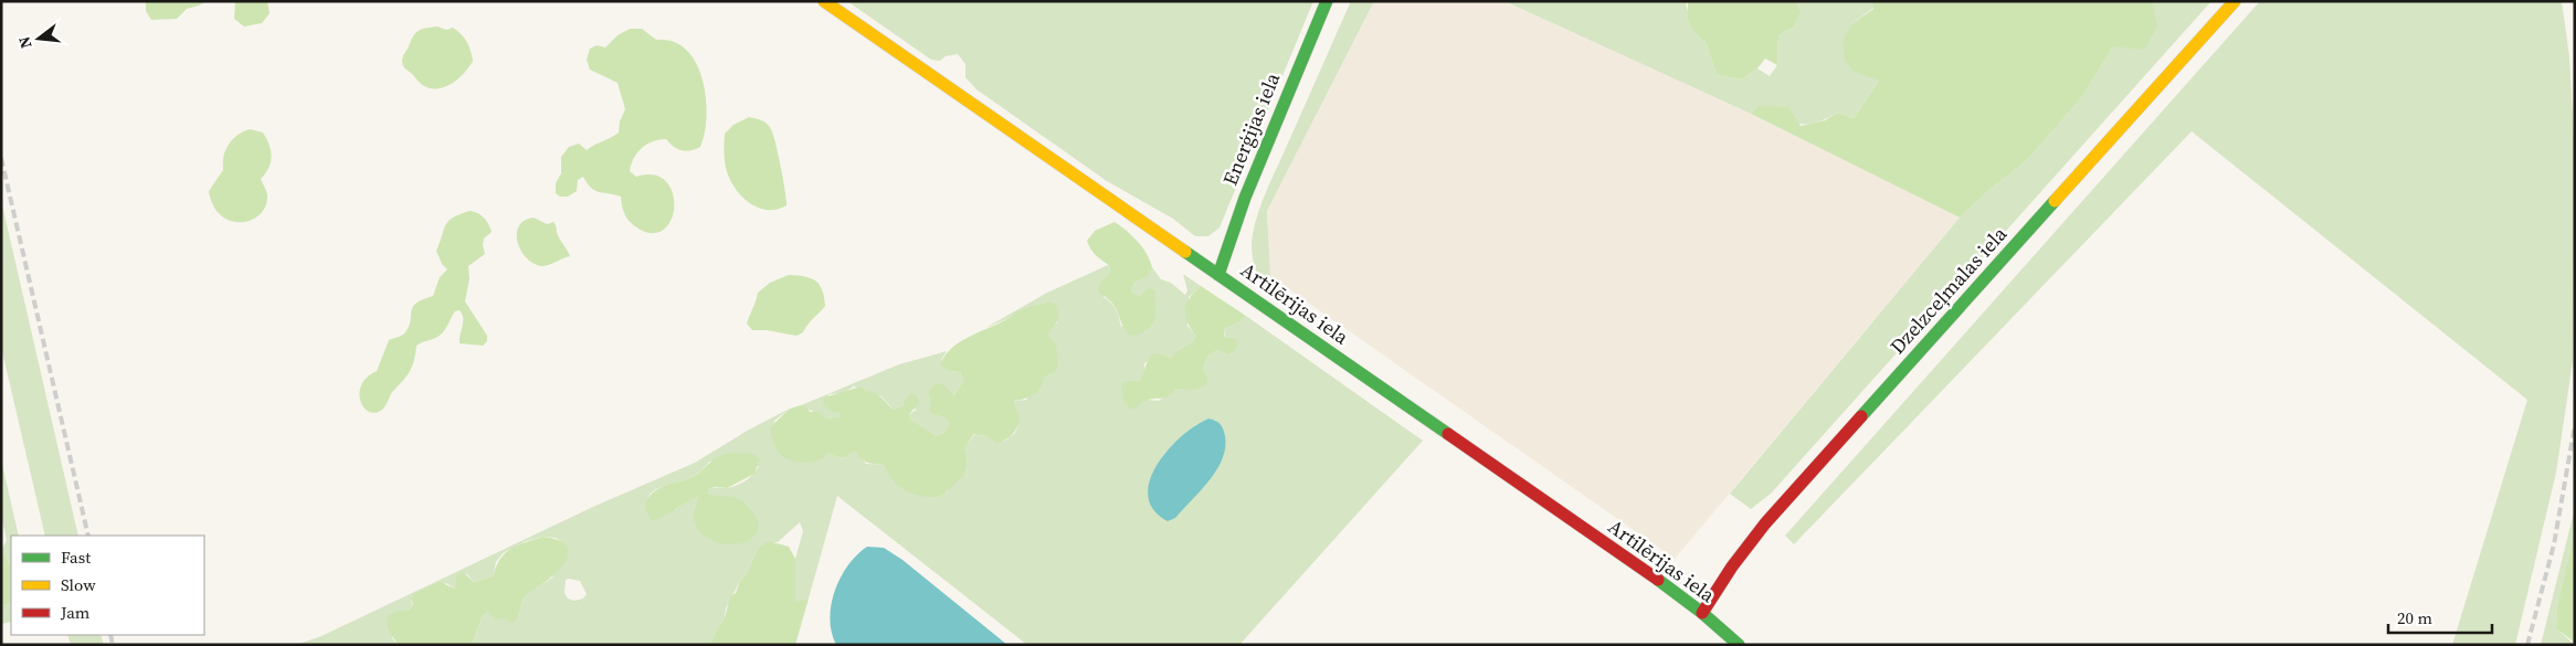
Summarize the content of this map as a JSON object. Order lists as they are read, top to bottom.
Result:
{
  "streets": {
    "street": ["Enerģijas iela", "Dzelzceļmalas iela", "Artilērijas iela"]
  },
  "crossings": [
    ["Enerģijas iela", "Artilērijas iela"],
    ["Dzelzceļmalas iela", "Artilērijas iela"]
  ],
  "legend": ["Fast", "Slow", "Jam"],
  "scale_bar": "20 m",
  "north": "left"
}
